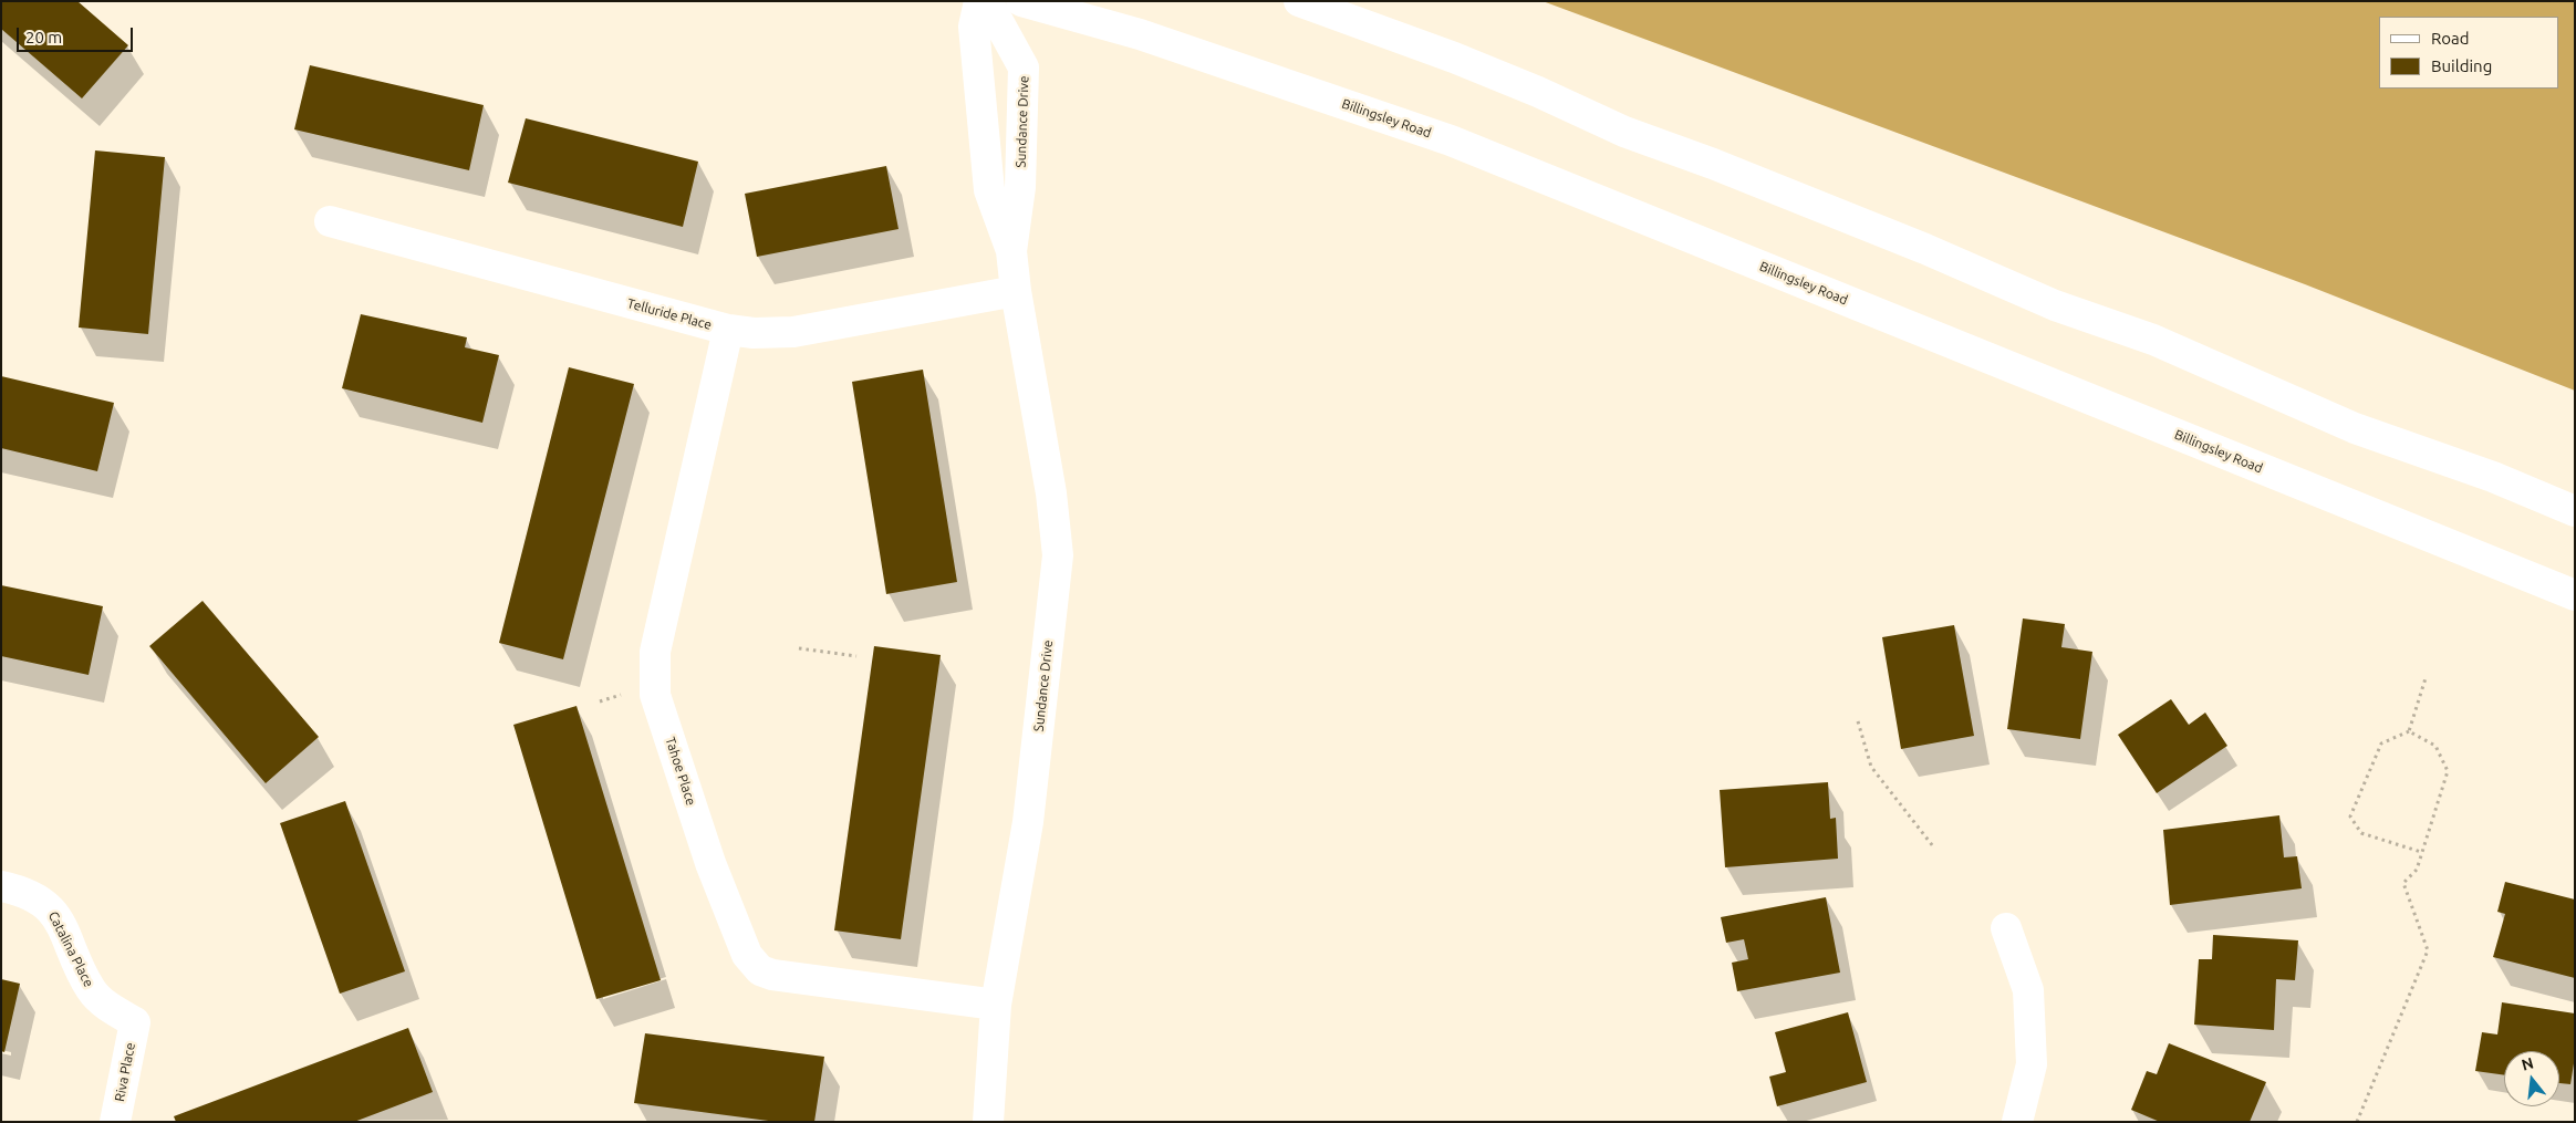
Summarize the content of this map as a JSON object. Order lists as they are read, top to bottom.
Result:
{
  "streets": {
    "street": [
      "Billingsley Road",
      "Sundance Drive",
      "Telluride Place",
      "Tahoe Place",
      "Catalina Place",
      "Riva Place"
    ]
  },
  "crossings": [
    ["Sundance Drive", "Telluride Place"],
    ["Sundance Drive", "Tahoe Place"],
    ["Telluride Place", "Tahoe Place"],
    ["Catalina Place", "Riva Place"]
  ],
  "legend": ["Road", "Building"],
  "scale_bar": "20 m",
  "north": "top"
}
